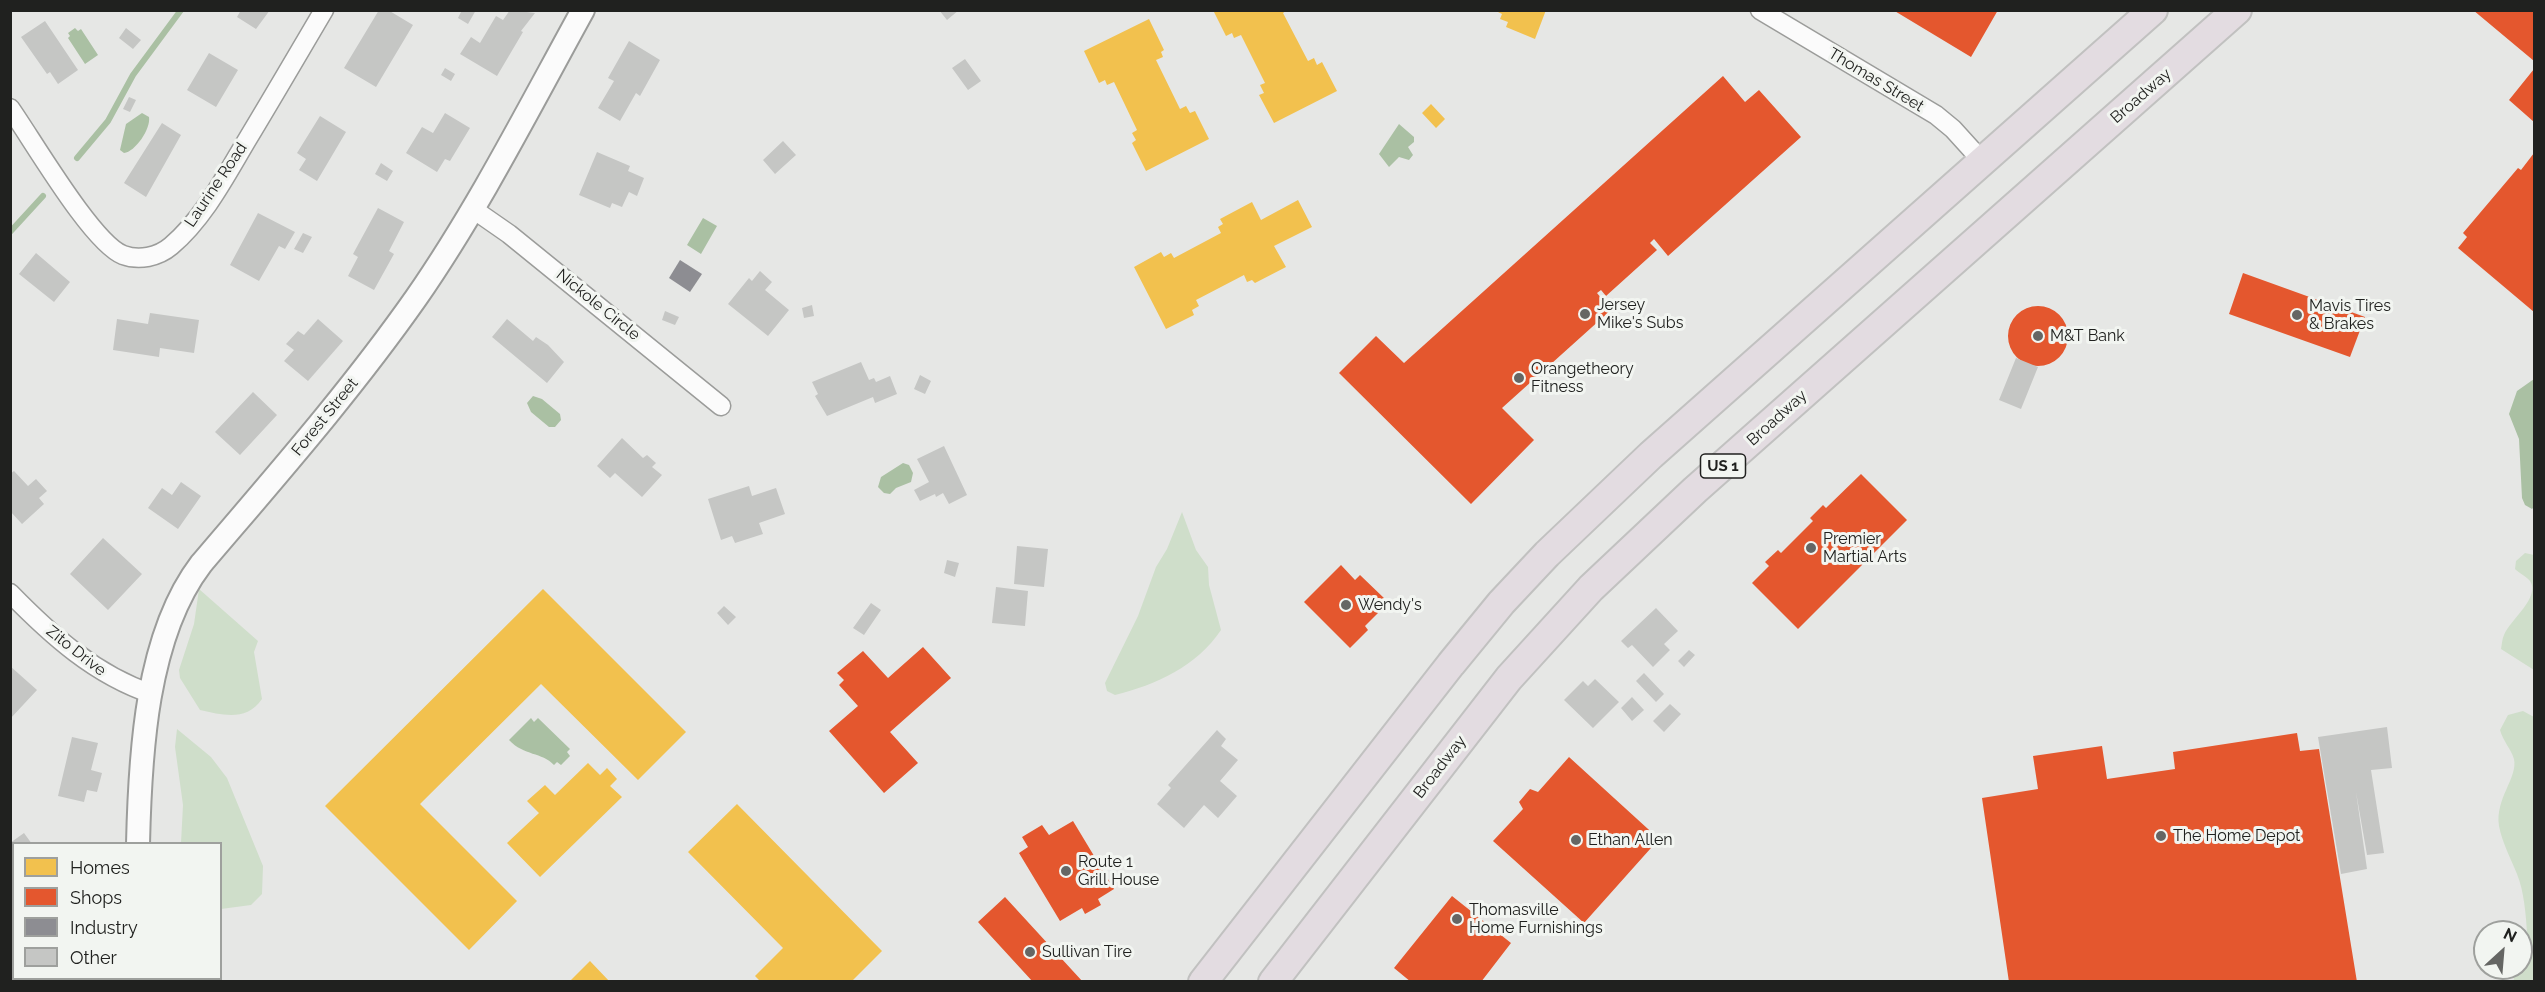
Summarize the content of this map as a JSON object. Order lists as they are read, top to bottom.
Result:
{
  "streets": {
    "highway": ["Broadway", "US 1"],
    "street": [
      "Thomas Street",
      "Laurine Road",
      "Nickole Circle",
      "Forest Street",
      "Zito Drive"
    ]
  },
  "crossings": [
    ["Nickole Circle", "Forest Street"],
    ["Forest Street", "Zito Drive"]
  ],
  "places": [
    "Jersey Mike's Subs",
    "Mavis Tires & Brakes",
    "M&T Bank",
    "Orangetheory Fitness",
    "Premier Martial Arts",
    "Wendy's",
    "The Home Depot",
    "Ethan Allen",
    "Route 1 Grill House",
    "Thomasville Home Furnishings",
    "Sullivan Tire"
  ],
  "legend": [
    "Homes",
    "Shops",
    "Industry",
    "Other"
  ],
  "north": "top right"
}
